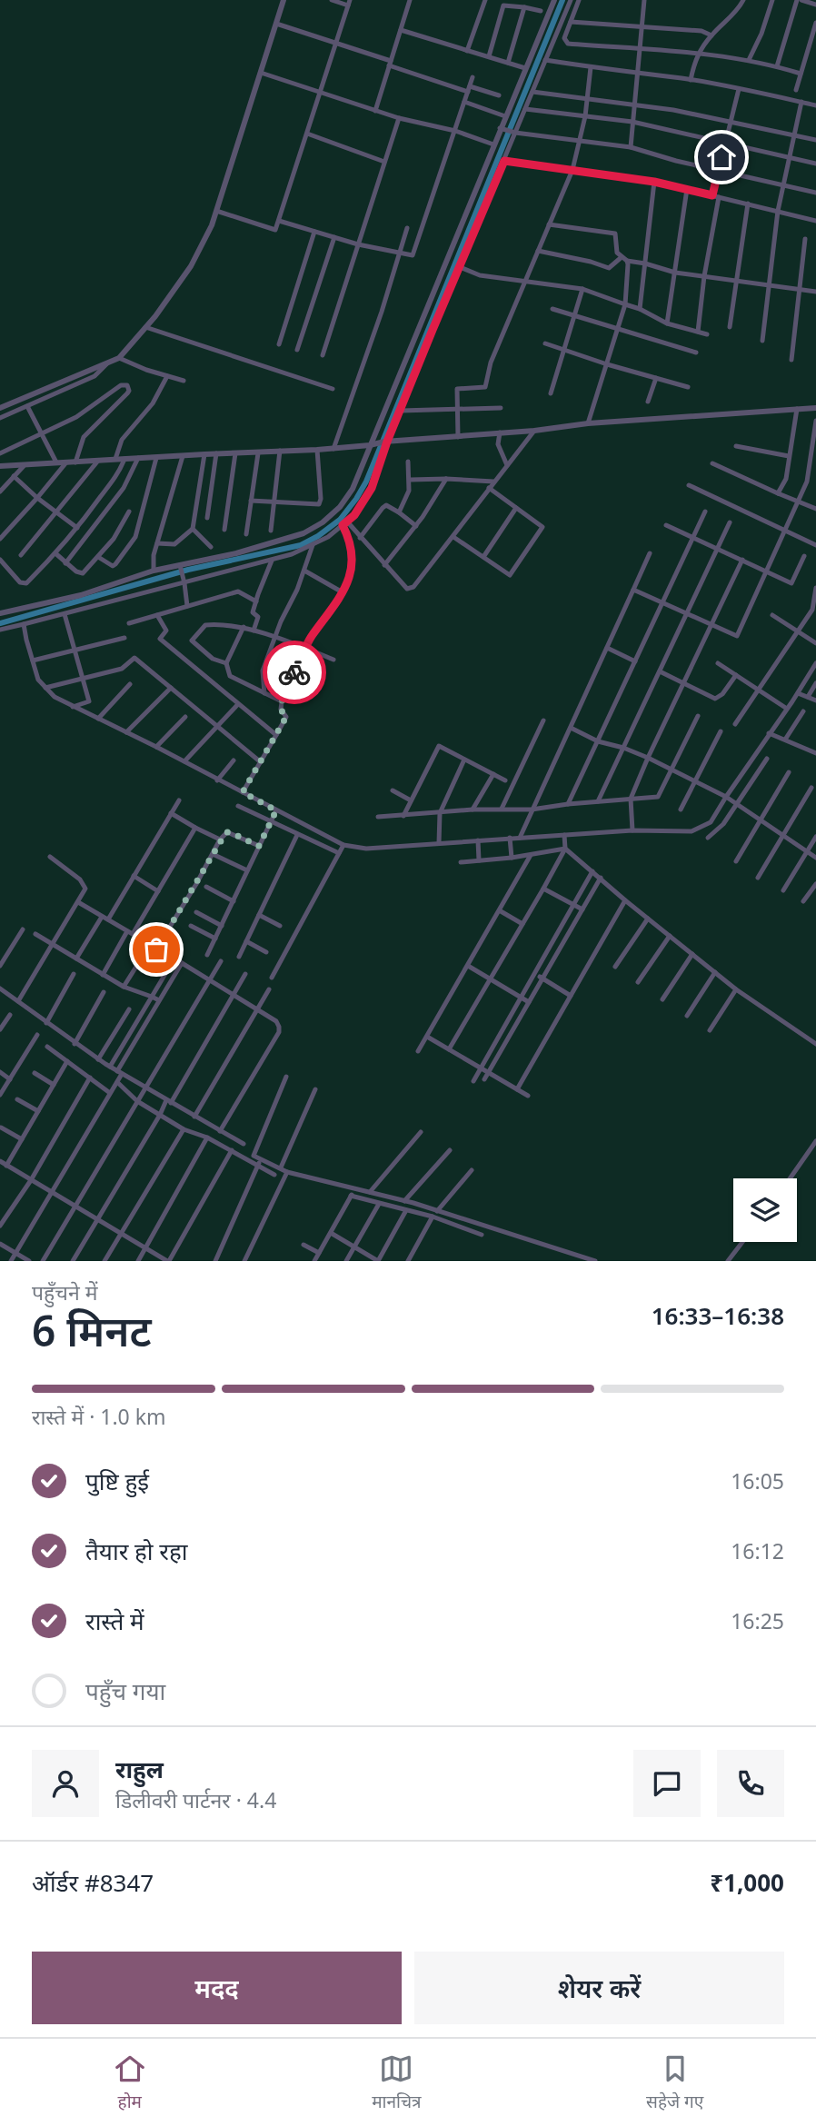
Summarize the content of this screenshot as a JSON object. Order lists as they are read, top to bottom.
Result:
{
  "page": {
    "heading": ["6 मिनट", "पहुँचने में", "16:33–16:38"],
    "panel": [
      "राहुल",
      "डिलीवरी पार्टनर · 4.4",
      "ऑर्डर #8347",
      "₹1,000"
    ],
    "bar": "रास्ते में · 1.0 km",
    "list": [
      ["पुष्टि हुई", "16:05"],
      ["तैयार हो रहा", "16:12"],
      ["रास्ते में", "16:25"],
      "पहुँच गया"
    ],
    "buttons": ["मदद", "शेयर करें"],
    "tabs": ["होम", "मानचित्र", "सहेजे गए"]
  }
}
